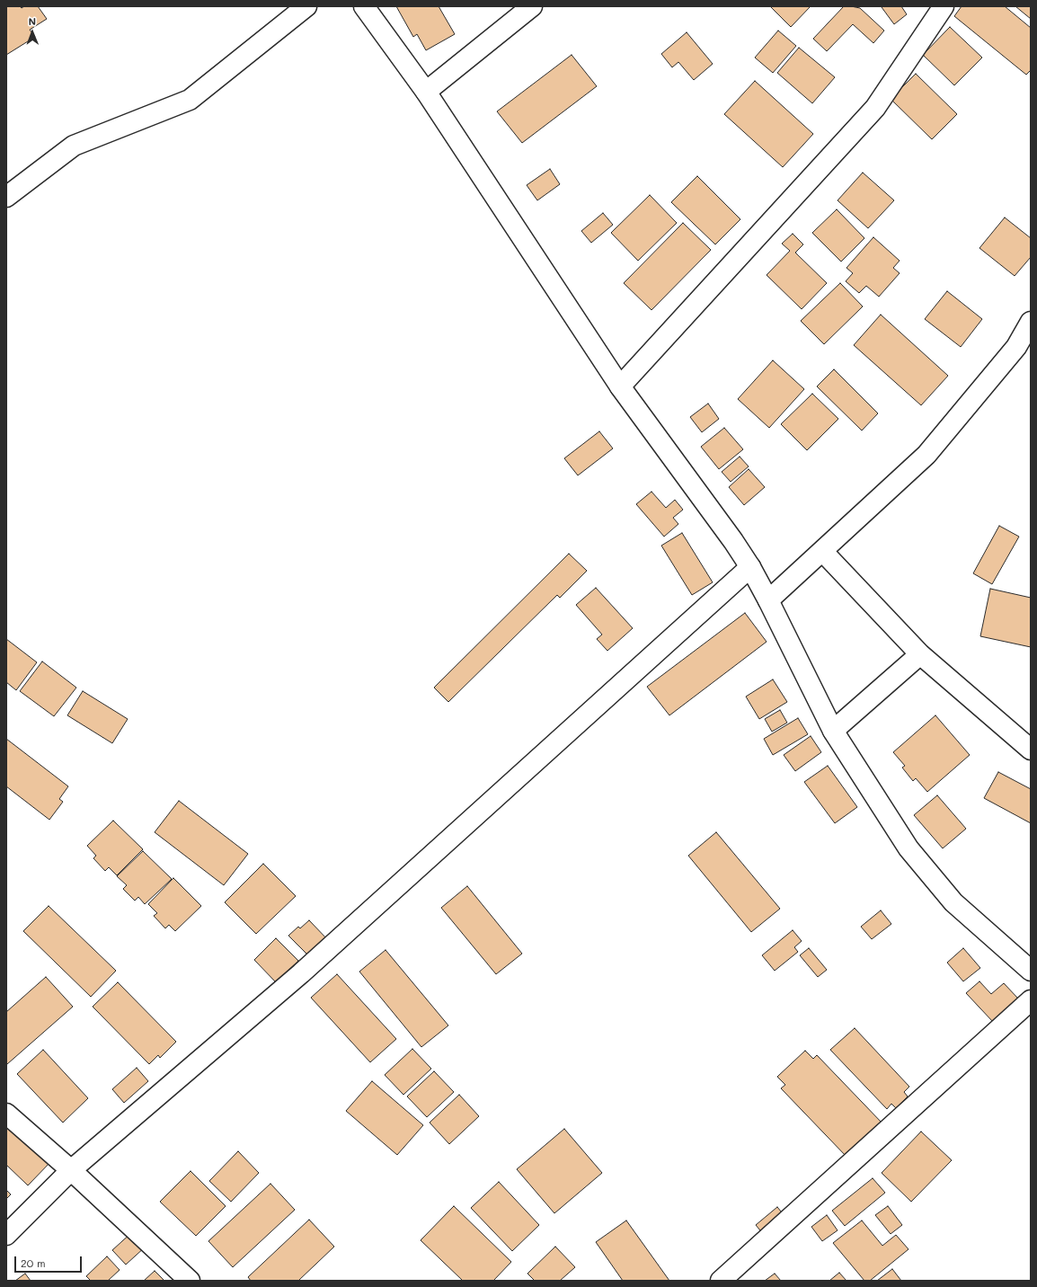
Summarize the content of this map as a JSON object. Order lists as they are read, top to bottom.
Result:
{
  "scale_bar": "20 m",
  "north": "top"
}
